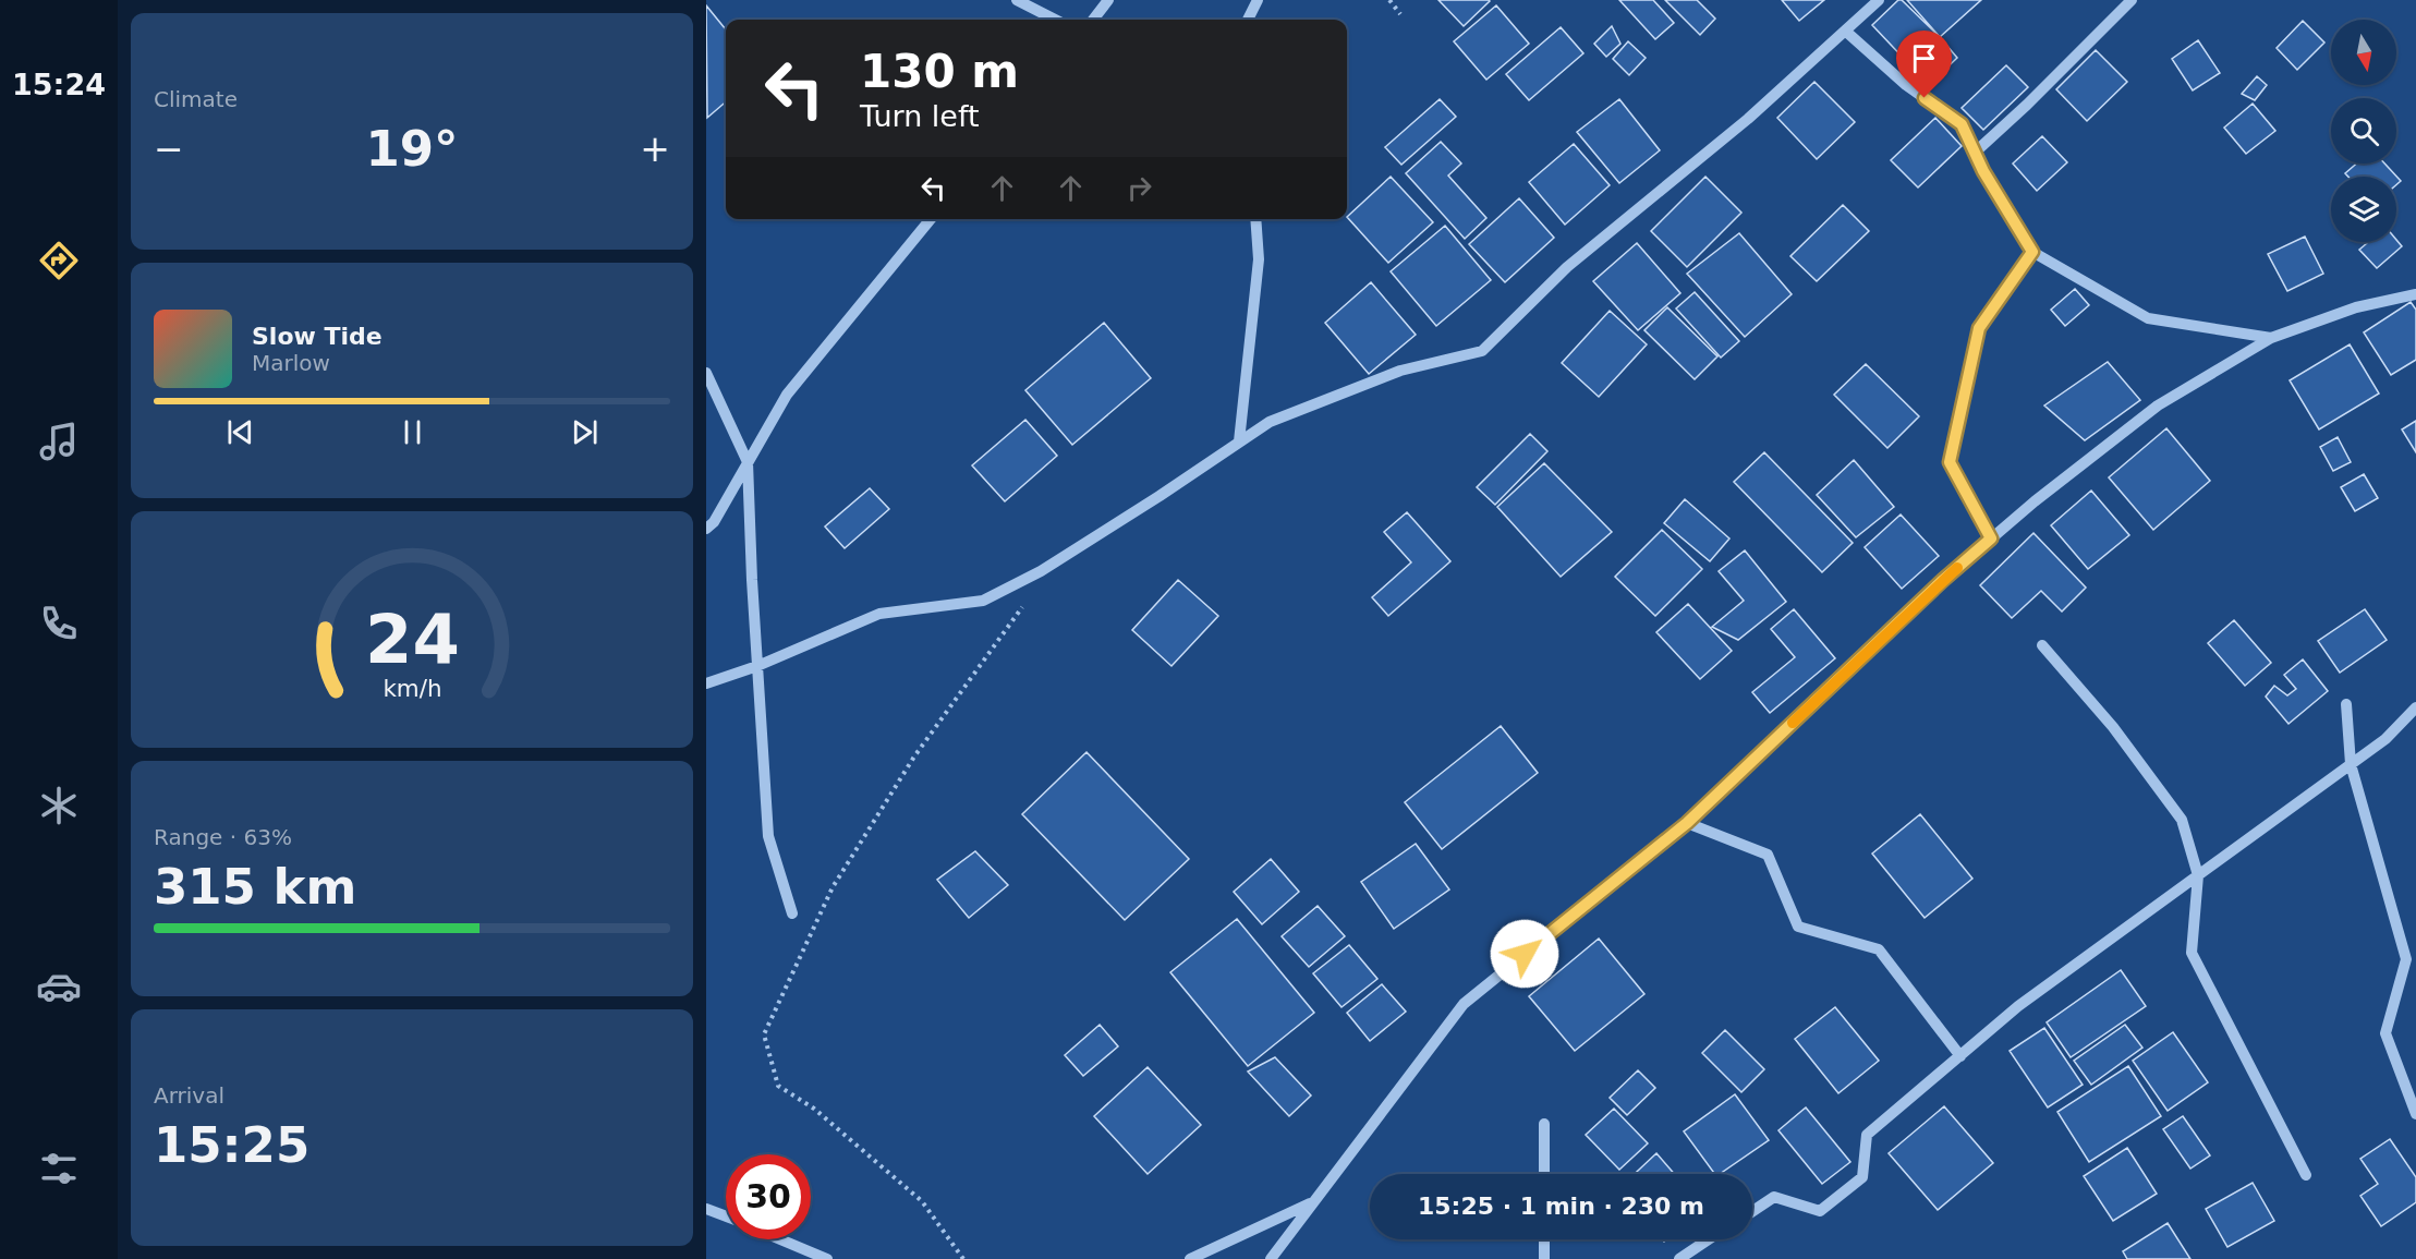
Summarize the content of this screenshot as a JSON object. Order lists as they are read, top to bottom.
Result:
{
  "north": "bottom",
  "page": {
    "tabs": "15:24",
    "tile": [
      "Climate",
      ["Range · 63%", "315 km"],
      ["Arrival", "15:25"]
    ],
    "turn": ["130 m", "Turn left"],
    "heat": ["−", "19°", "+"],
    "song": ["Slow Tide", "Marlow"],
    "limit": "30",
    "trip": "15:25 · 1 min · 230 m",
    "gauge": ["24", "km/h"]
  }
}
